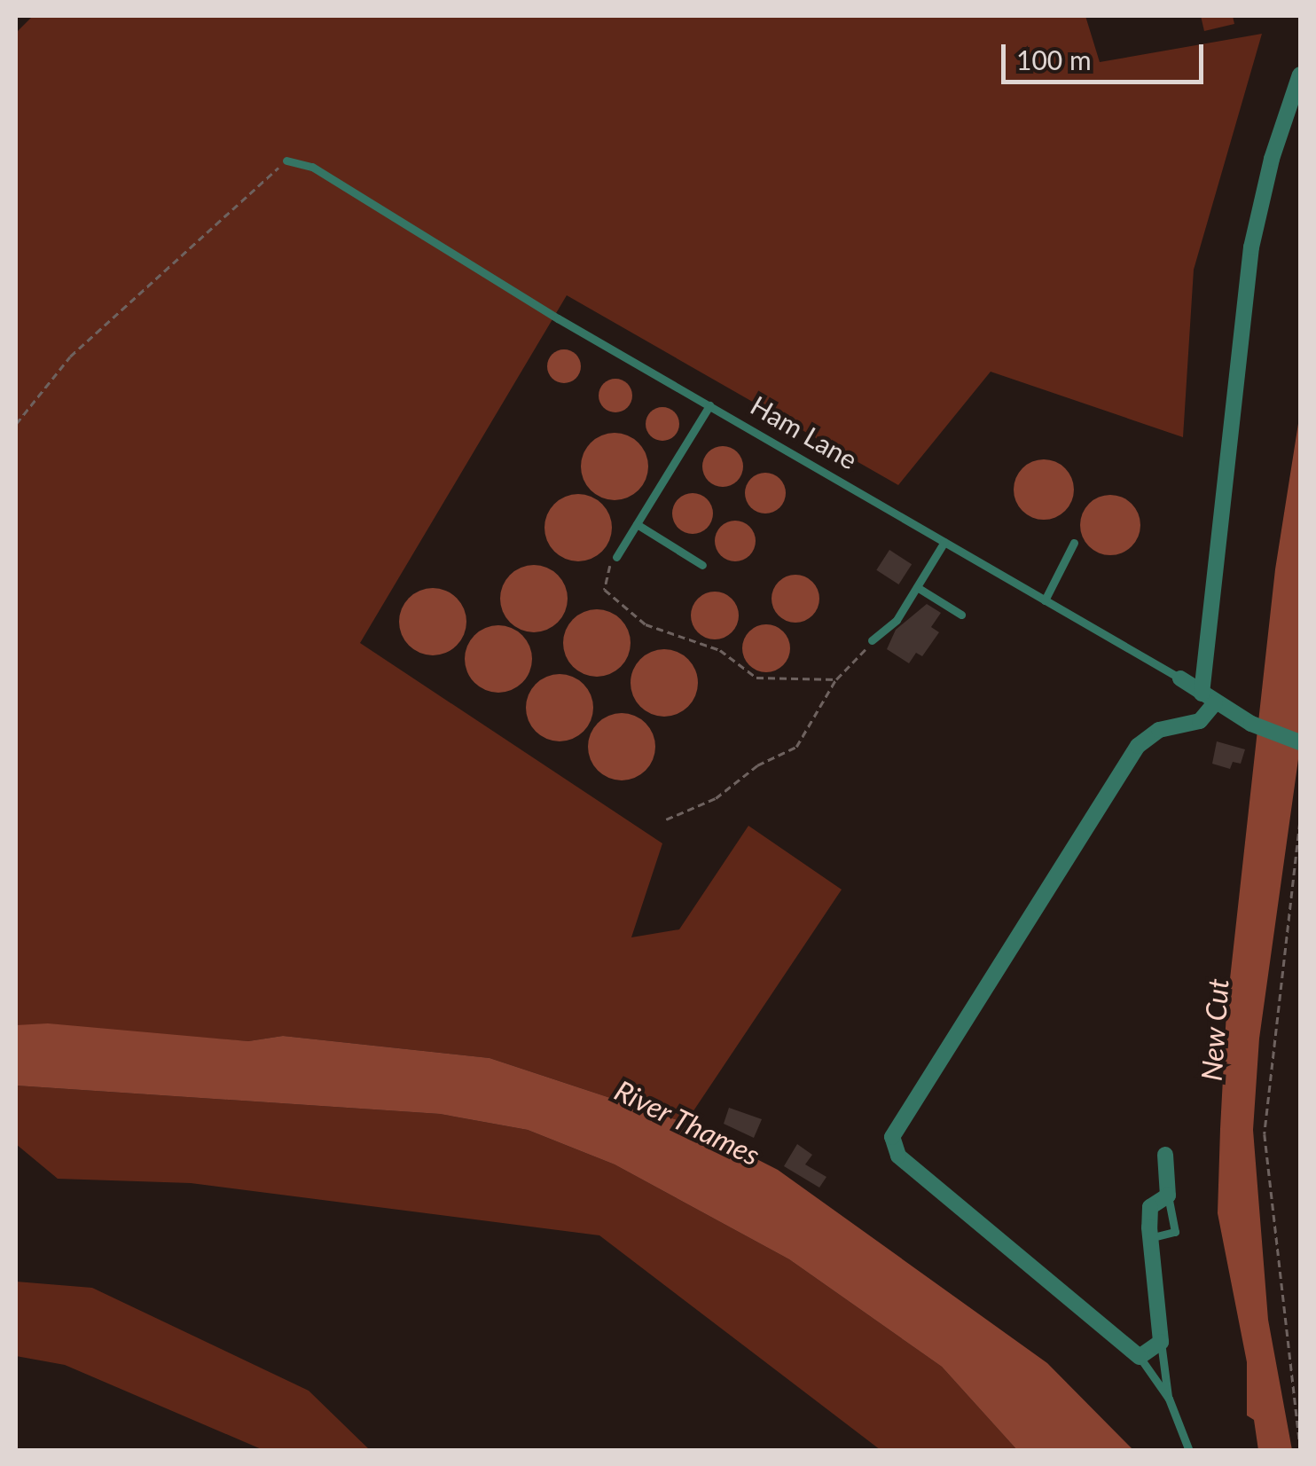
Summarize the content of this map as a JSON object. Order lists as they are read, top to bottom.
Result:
{
  "streets": {
    "street": ["Ham Lane"]
  },
  "water": ["New Cut", "River Thames"],
  "scale_bar": "100 m"
}
